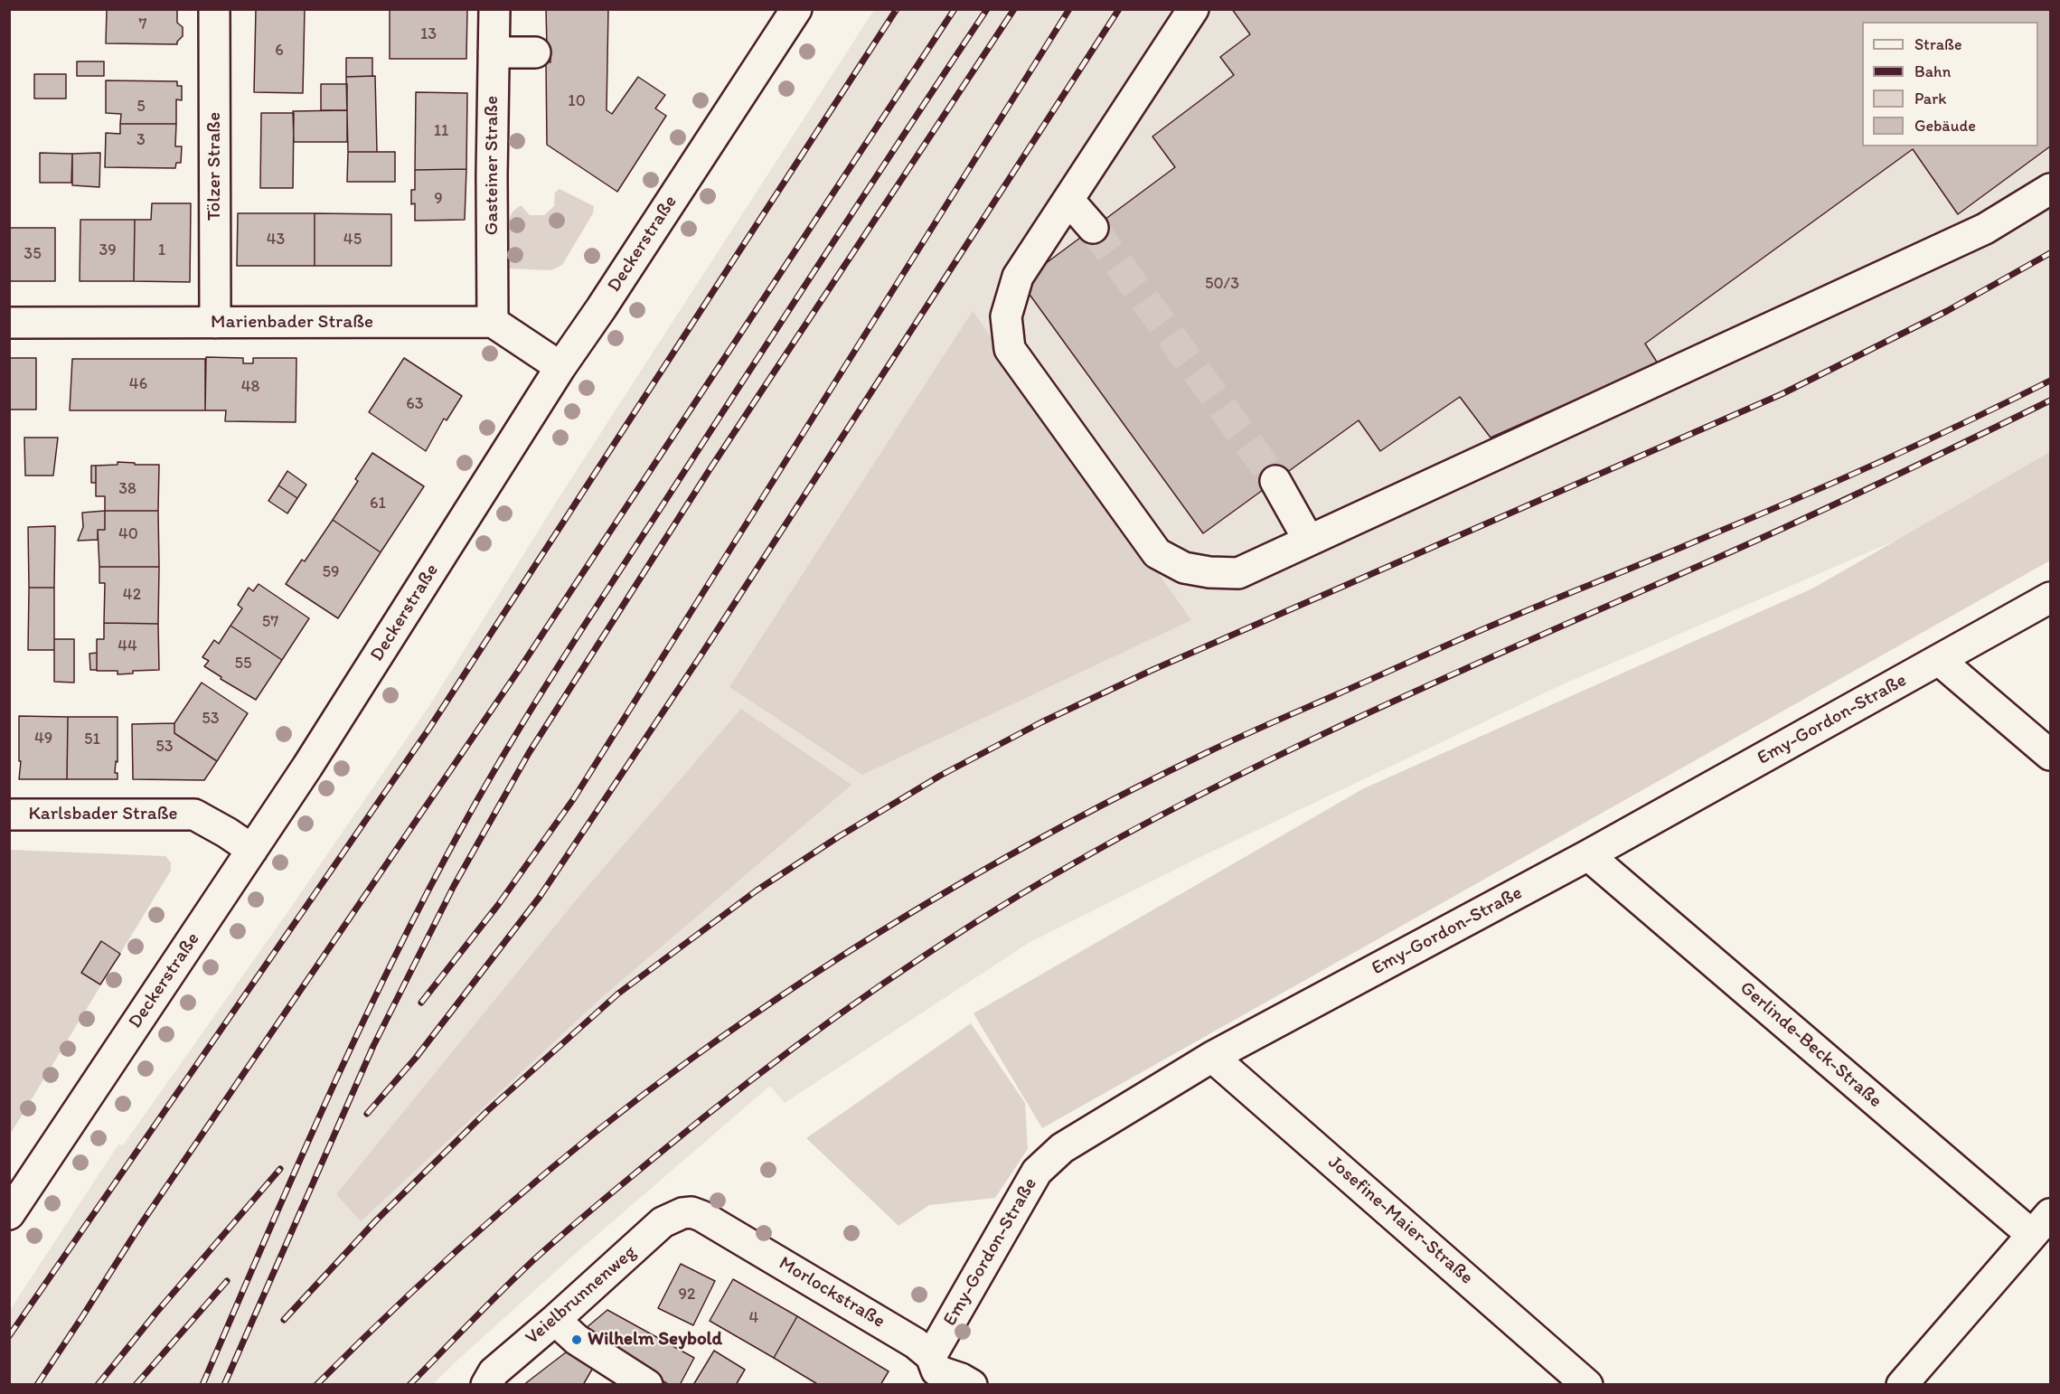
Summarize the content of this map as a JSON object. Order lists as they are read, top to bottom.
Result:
{
  "streets": {
    "street": [
      "Gasteiner Straße",
      "Tölzer Straße",
      "Deckerstraße",
      "Marienbader Straße",
      "Emy-Gordon-Straße",
      "Karlsbader Straße",
      "Gerlinde-Beck-Straße",
      "Josefine-Maier-Straße",
      "Morlockstraße",
      "Veielbrunnenweg"
    ]
  },
  "crossings": [
    ["Gasteiner Straße", "Marienbader Straße"],
    ["Tölzer Straße", "Marienbader Straße"],
    ["Deckerstraße", "Karlsbader Straße"],
    ["Emy-Gordon-Straße", "Gerlinde-Beck-Straße"],
    ["Emy-Gordon-Straße", "Josefine-Maier-Straße"],
    ["Emy-Gordon-Straße", "Morlockstraße"],
    ["Morlockstraße", "Veielbrunnenweg"]
  ],
  "places": ["Wilhelm Seybold"],
  "house_numbers": [
    "7",
    "13",
    "6",
    "10",
    "5",
    "11",
    "3",
    "9",
    "43",
    "45",
    "39",
    "1",
    "35",
    "50/3",
    "46",
    "48",
    "63",
    "38",
    "61",
    "40",
    "59",
    "42",
    "57",
    "44",
    "55",
    "53",
    "49",
    "51",
    "53",
    "92",
    "4"
  ],
  "legend": [
    "Straße",
    "Bahn",
    "Park",
    "Gebäude"
  ]
}
